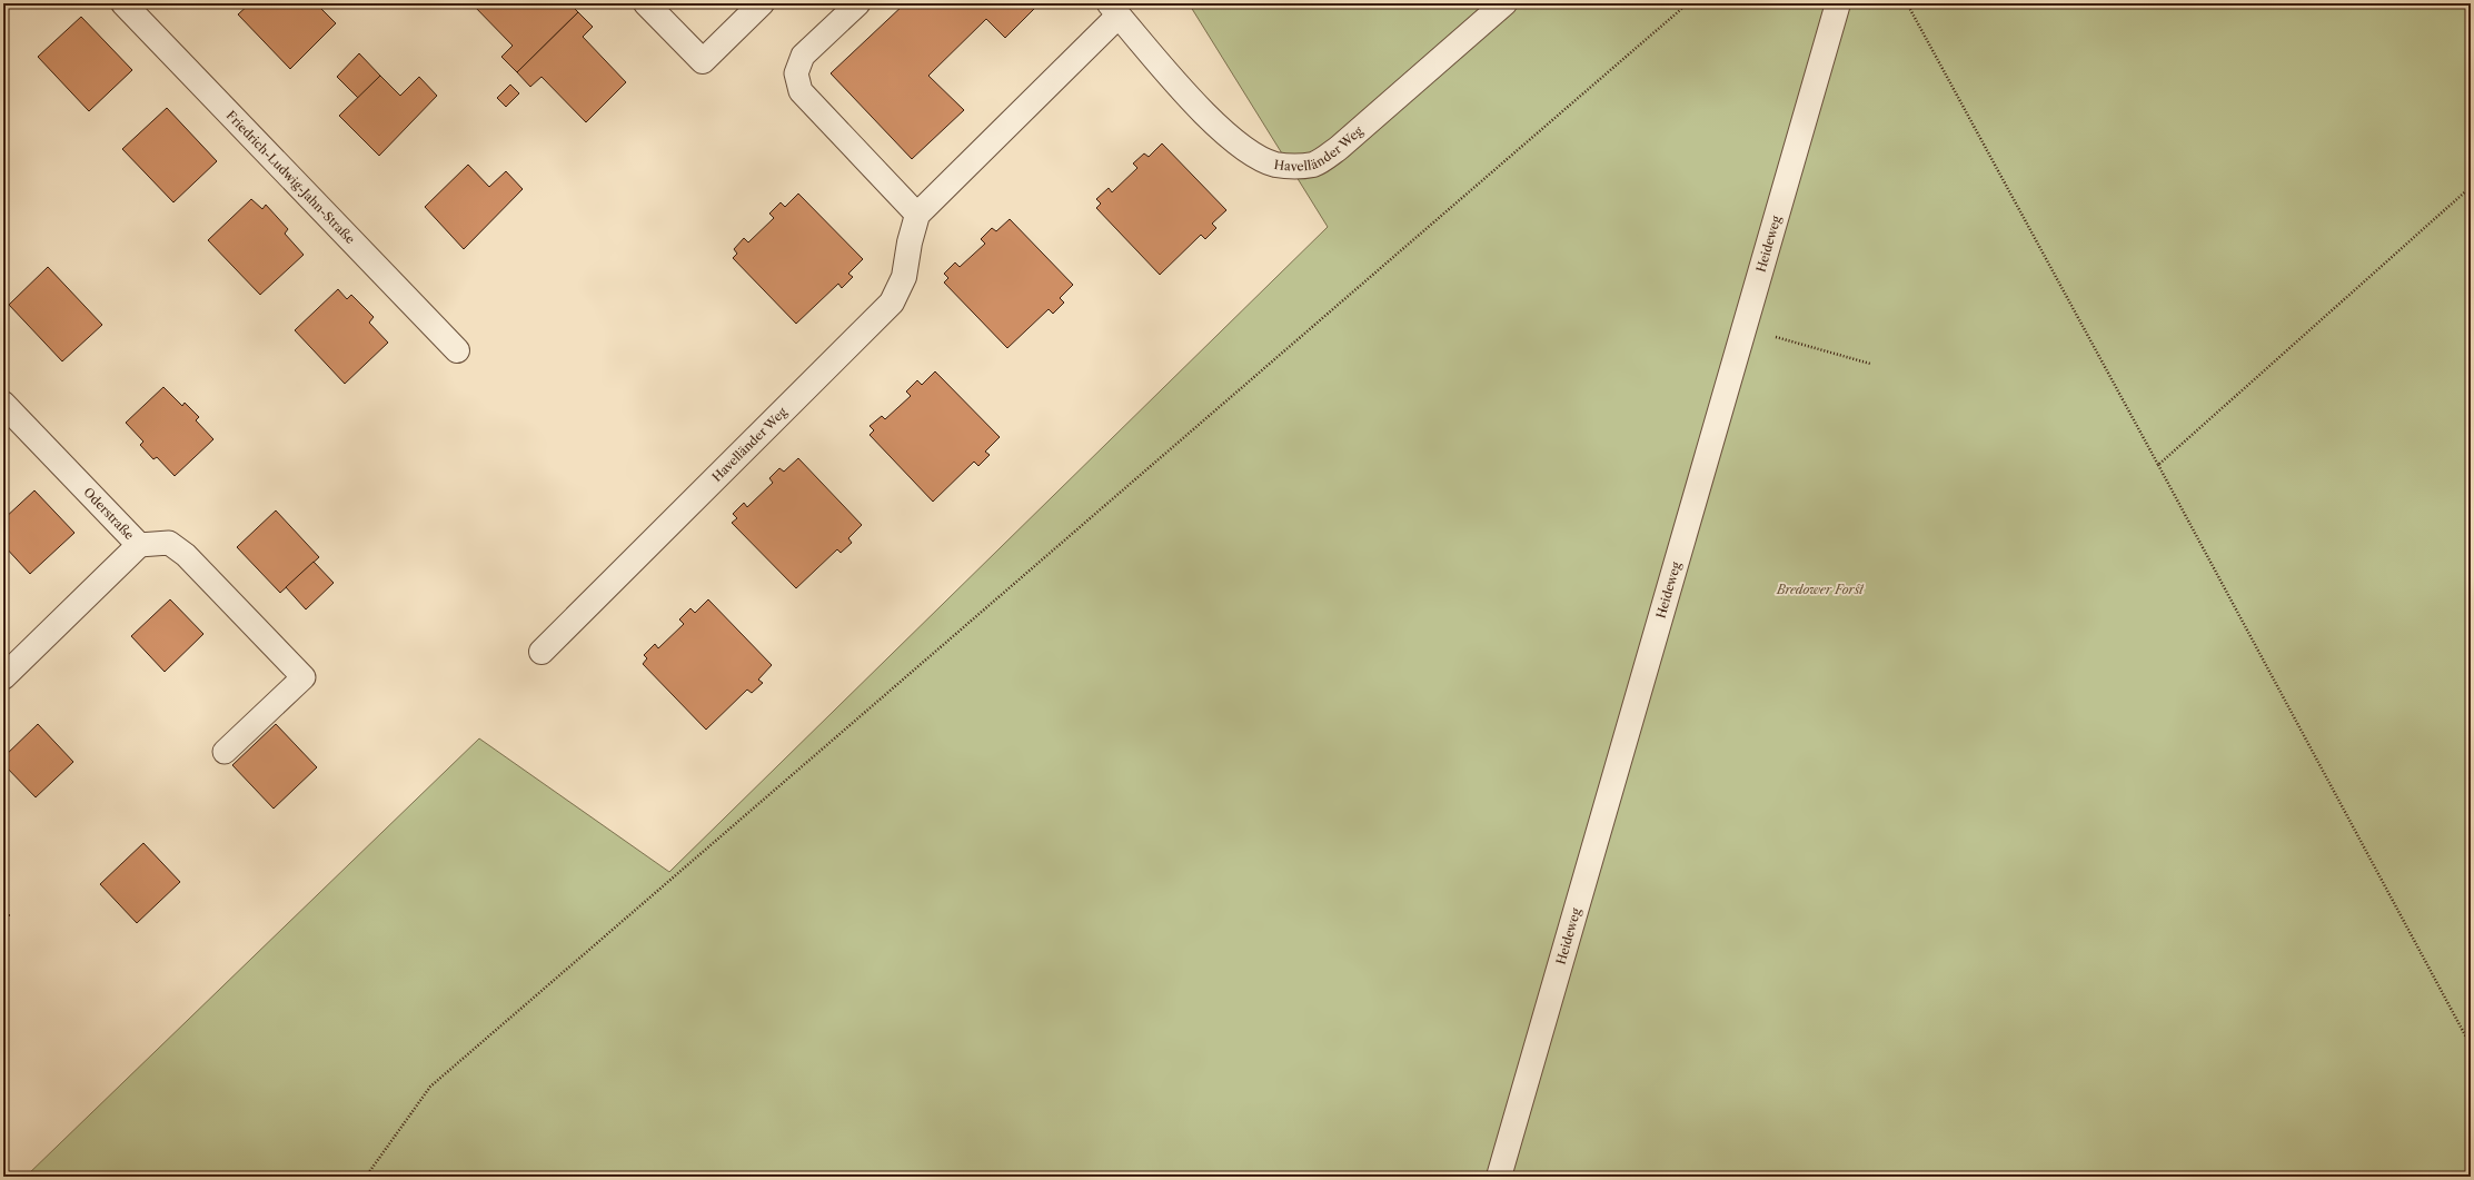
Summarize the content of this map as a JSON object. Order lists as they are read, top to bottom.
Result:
{
  "streets": {
    "street": [
      "Havelländer Weg",
      "Friedrich-Ludwig-Jahn-Straße",
      "Heideweg",
      "Oderstraße"
    ]
  },
  "parks": ["Bredower Forst"]
}
